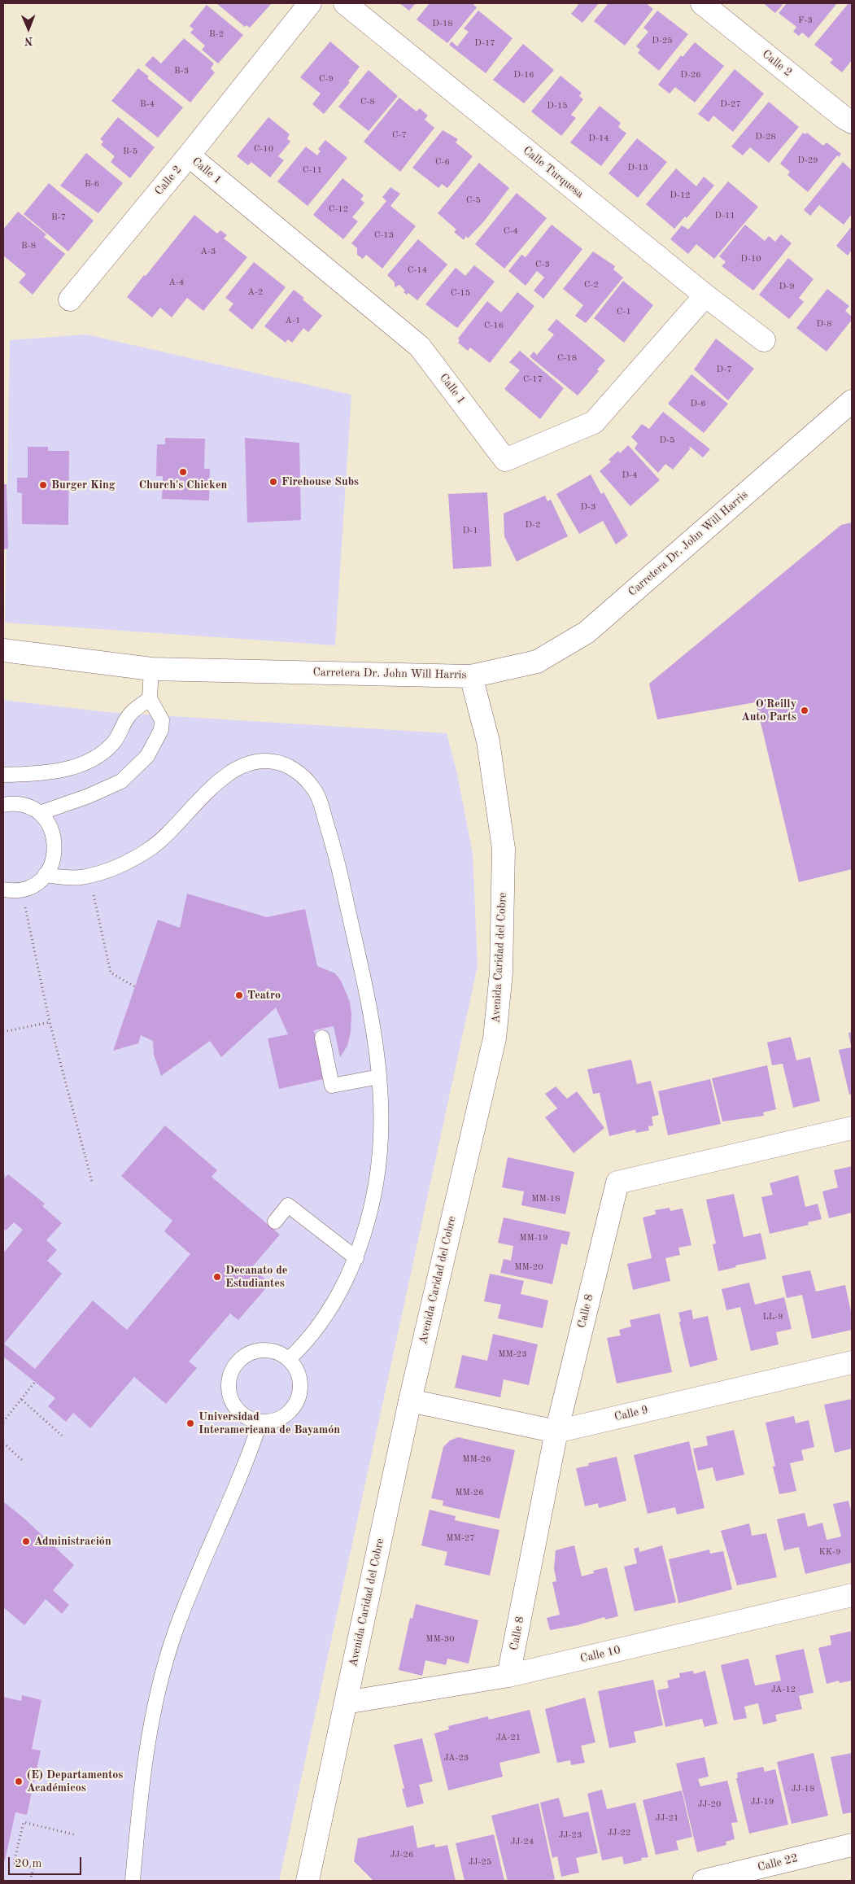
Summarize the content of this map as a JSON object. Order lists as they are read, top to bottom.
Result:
{
  "streets": {
    "street": [
      "Calle 2",
      "Calle 1",
      "Calle Turquesa",
      "Carretera Dr. John Will Harris",
      "Avenida Caridad del Cobre",
      "Calle 8",
      "Calle 9",
      "Calle 10",
      "Calle 22"
    ]
  },
  "crossings": [
    ["Calle 2", "Calle 1"],
    ["Calle 1", "Calle Turquesa"],
    ["Carretera Dr. John Will Harris", "Avenida Caridad del Cobre"],
    ["Avenida Caridad del Cobre", "Calle 9"],
    ["Avenida Caridad del Cobre", "Calle 10"],
    ["Calle 8", "Calle 9"],
    ["Calle 8", "Calle 10"]
  ],
  "places": [
    "Church's Chicken",
    "Firehouse Subs",
    "Burger King",
    "O'Reilly Auto Parts",
    "Teatro",
    "Decanato de Estudiantes",
    "Universidad Interamericana de Bayamón",
    "Administración",
    "(E) Departamentos Académicos"
  ],
  "house_numbers": [
    "F-3",
    "D-18",
    "B-2",
    "D-25",
    "D-17",
    "B-3",
    "D-16",
    "D-26",
    "C-9",
    "C-8",
    "B-4",
    "D-27",
    "D-15",
    "C-7",
    "D-28",
    "D-14",
    "C-10",
    "B-5",
    "D-29",
    "C-6",
    "D-13",
    "C-11",
    "B-6",
    "D-12",
    "C-5",
    "C-12",
    "D-11",
    "B-7",
    "C-4",
    "C-13",
    "B-8",
    "A-3",
    "D-10",
    "C-3",
    "C-14",
    "A-4",
    "C-2",
    "D-9",
    "A-2",
    "C-15",
    "C-1",
    "A-1",
    "D-8",
    "C-16",
    "C-18",
    "D-7",
    "C-17",
    "D-6",
    "D-5",
    "D-4",
    "D-3",
    "D-2",
    "D-1",
    "MM-18",
    "MM-19",
    "MM-20",
    "LL-9",
    "MM-23",
    "MM-26",
    "MM-26",
    "MM-27",
    "KK-9",
    "MM-30",
    "JA-12",
    "JA-21",
    "JA-23",
    "JJ-18",
    "JJ-19",
    "JJ-20",
    "JJ-21",
    "JJ-22",
    "JJ-23",
    "JJ-24",
    "JJ-26",
    "JJ-25"
  ],
  "scale_bar": "20 m",
  "north": "bottom"
}
